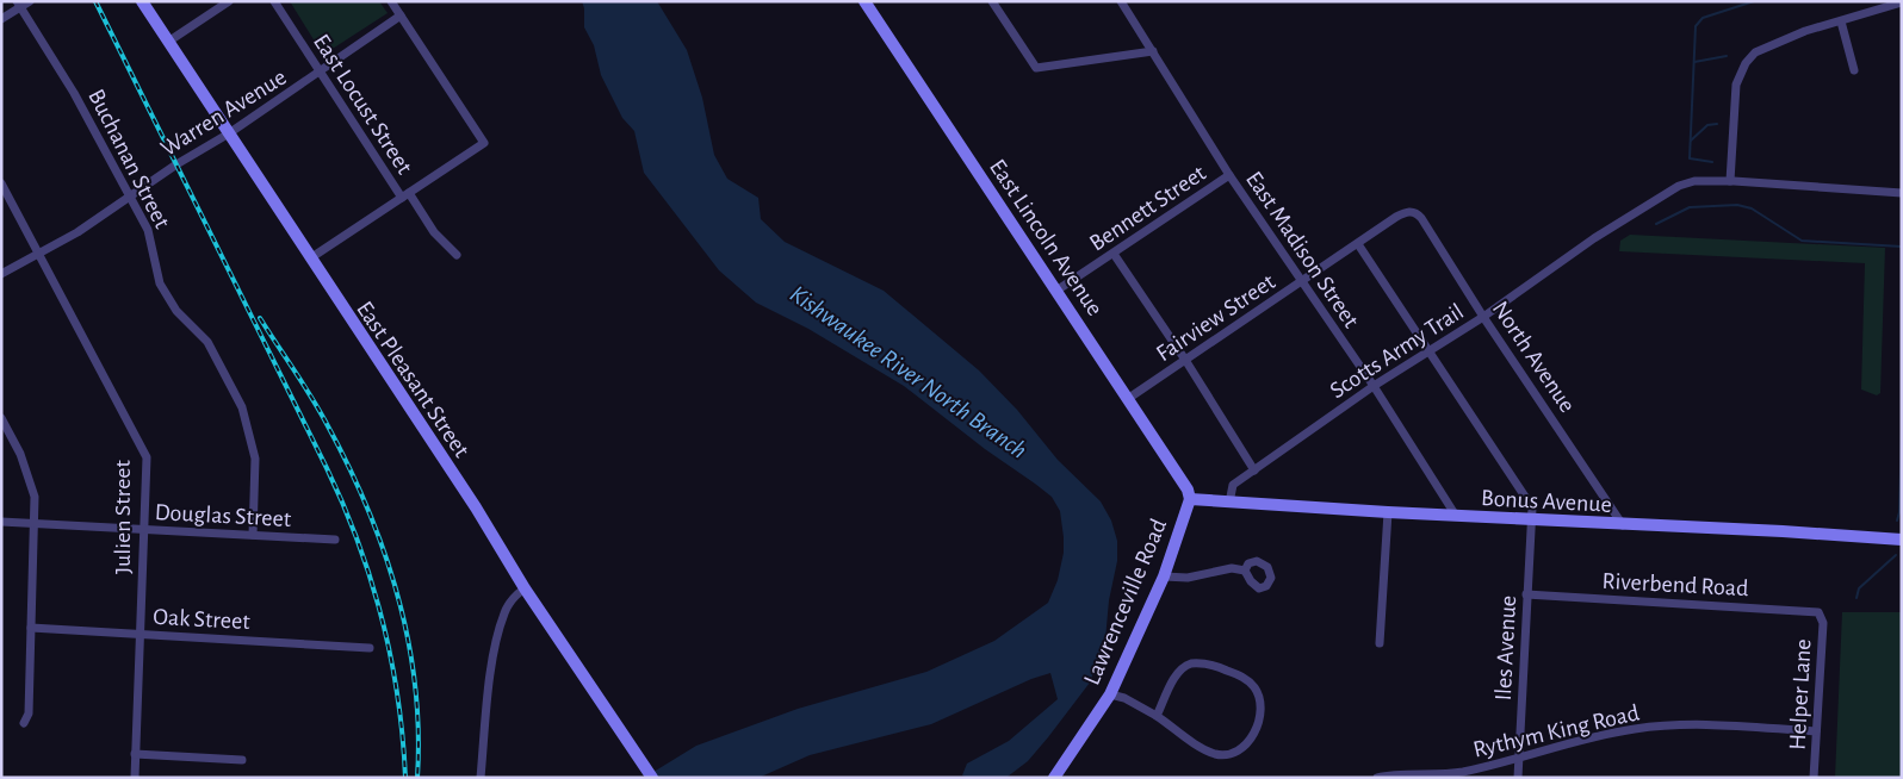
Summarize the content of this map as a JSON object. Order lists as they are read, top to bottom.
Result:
{
  "streets": {
    "street": [
      "East Locust Street",
      "Warren Avenue",
      "Buchanan Street",
      "Bennett Street",
      "East Lincoln Avenue",
      "East Madison Street",
      "Fairview Street",
      "Scotts Army Trail",
      "North Avenue",
      "East Pleasant Street",
      "Bonus Avenue",
      "Douglas Street",
      "Julien Street",
      "Riverbend Road",
      "Lawrenceville Road",
      "Oak Street",
      "Iles Avenue",
      "Helper Lane",
      "Rythym King Road"
    ]
  },
  "crossings": [
    ["East Locust Street", "Warren Avenue"],
    ["Warren Avenue", "Buchanan Street"],
    ["Warren Avenue", "East Pleasant Street"],
    ["Warren Avenue", "Julien Street"],
    ["Buchanan Street", "Douglas Street"],
    ["Bennett Street", "East Lincoln Avenue"],
    ["Bennett Street", "East Madison Street"],
    ["East Lincoln Avenue", "Fairview Street"],
    ["East Lincoln Avenue", "Bonus Avenue"],
    ["East Lincoln Avenue", "Lawrenceville Road"],
    ["East Madison Street", "Fairview Street"],
    ["East Madison Street", "Scotts Army Trail"],
    ["East Madison Street", "Bonus Avenue"],
    ["Fairview Street", "North Avenue"],
    ["Fairview Street", "Iles Avenue"],
    ["Scotts Army Trail", "North Avenue"],
    ["Scotts Army Trail", "Bonus Avenue"],
    ["Scotts Army Trail", "Iles Avenue"],
    ["North Avenue", "Bonus Avenue"],
    ["Bonus Avenue", "Lawrenceville Road"],
    ["Bonus Avenue", "Iles Avenue"],
    ["Douglas Street", "Julien Street"],
    ["Julien Street", "Oak Street"],
    ["Riverbend Road", "Iles Avenue"],
    ["Riverbend Road", "Helper Lane"],
    ["Iles Avenue", "Rythym King Road"],
    ["Helper Lane", "Rythym King Road"]
  ],
  "water": ["Kishwaukee River North Branch"]
}
